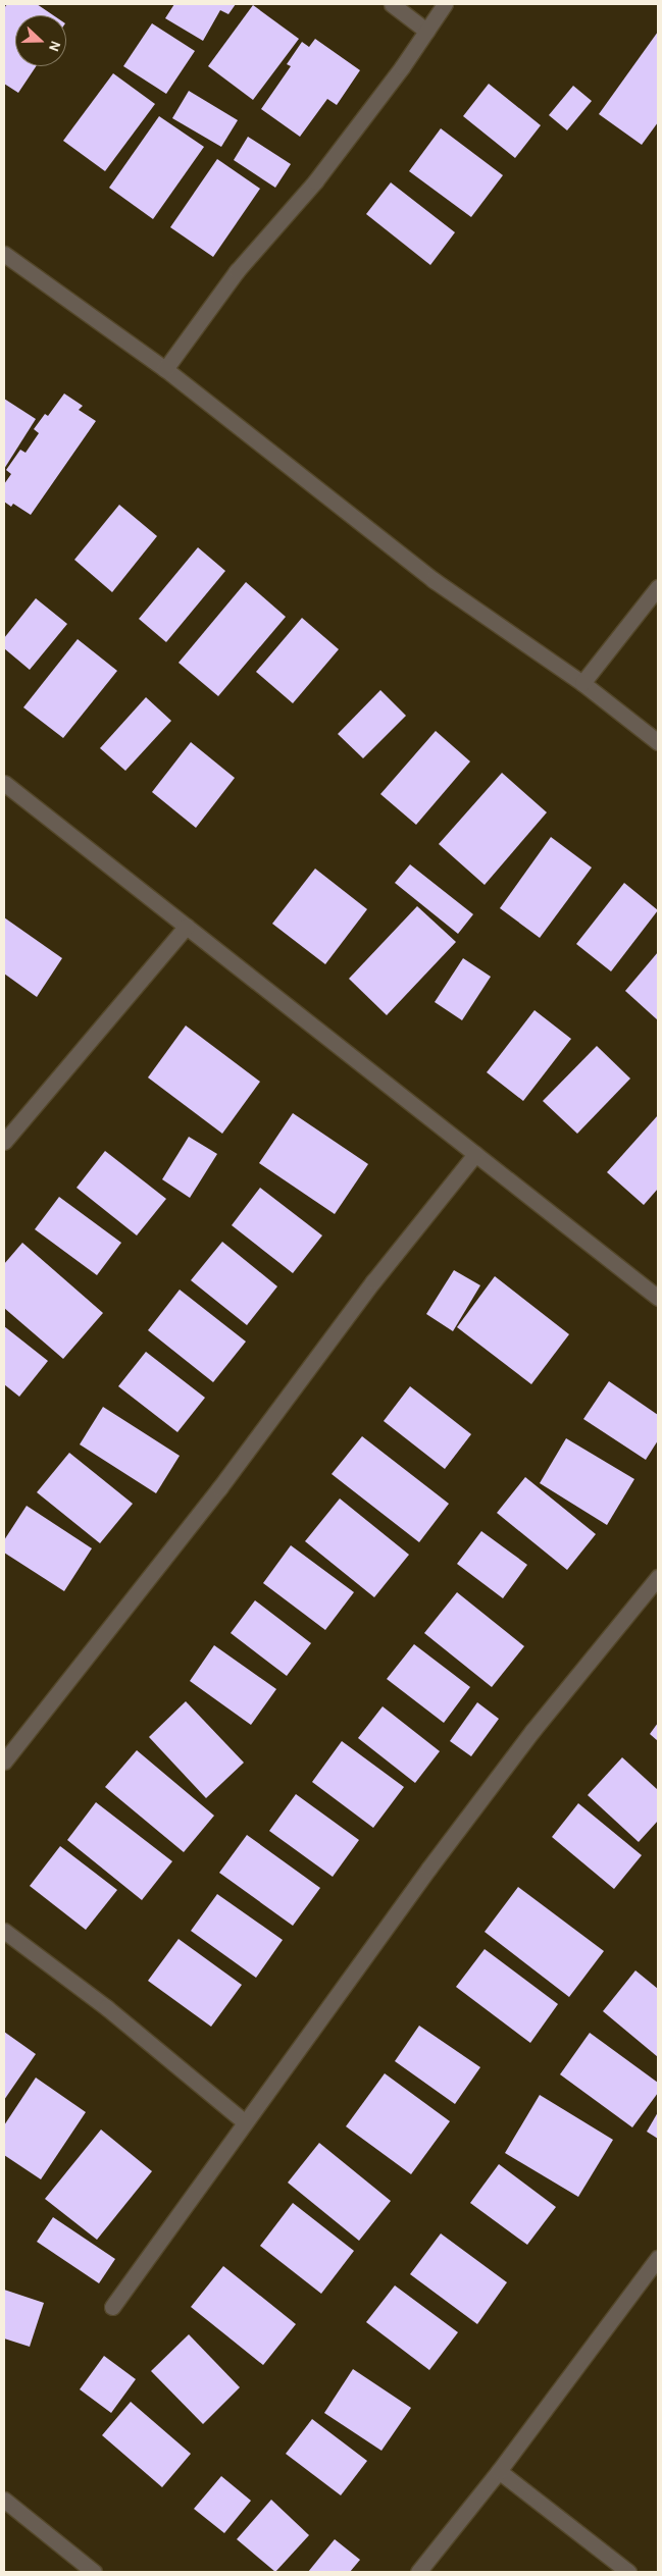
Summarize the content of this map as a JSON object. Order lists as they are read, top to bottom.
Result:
{
  "north": "right"
}
